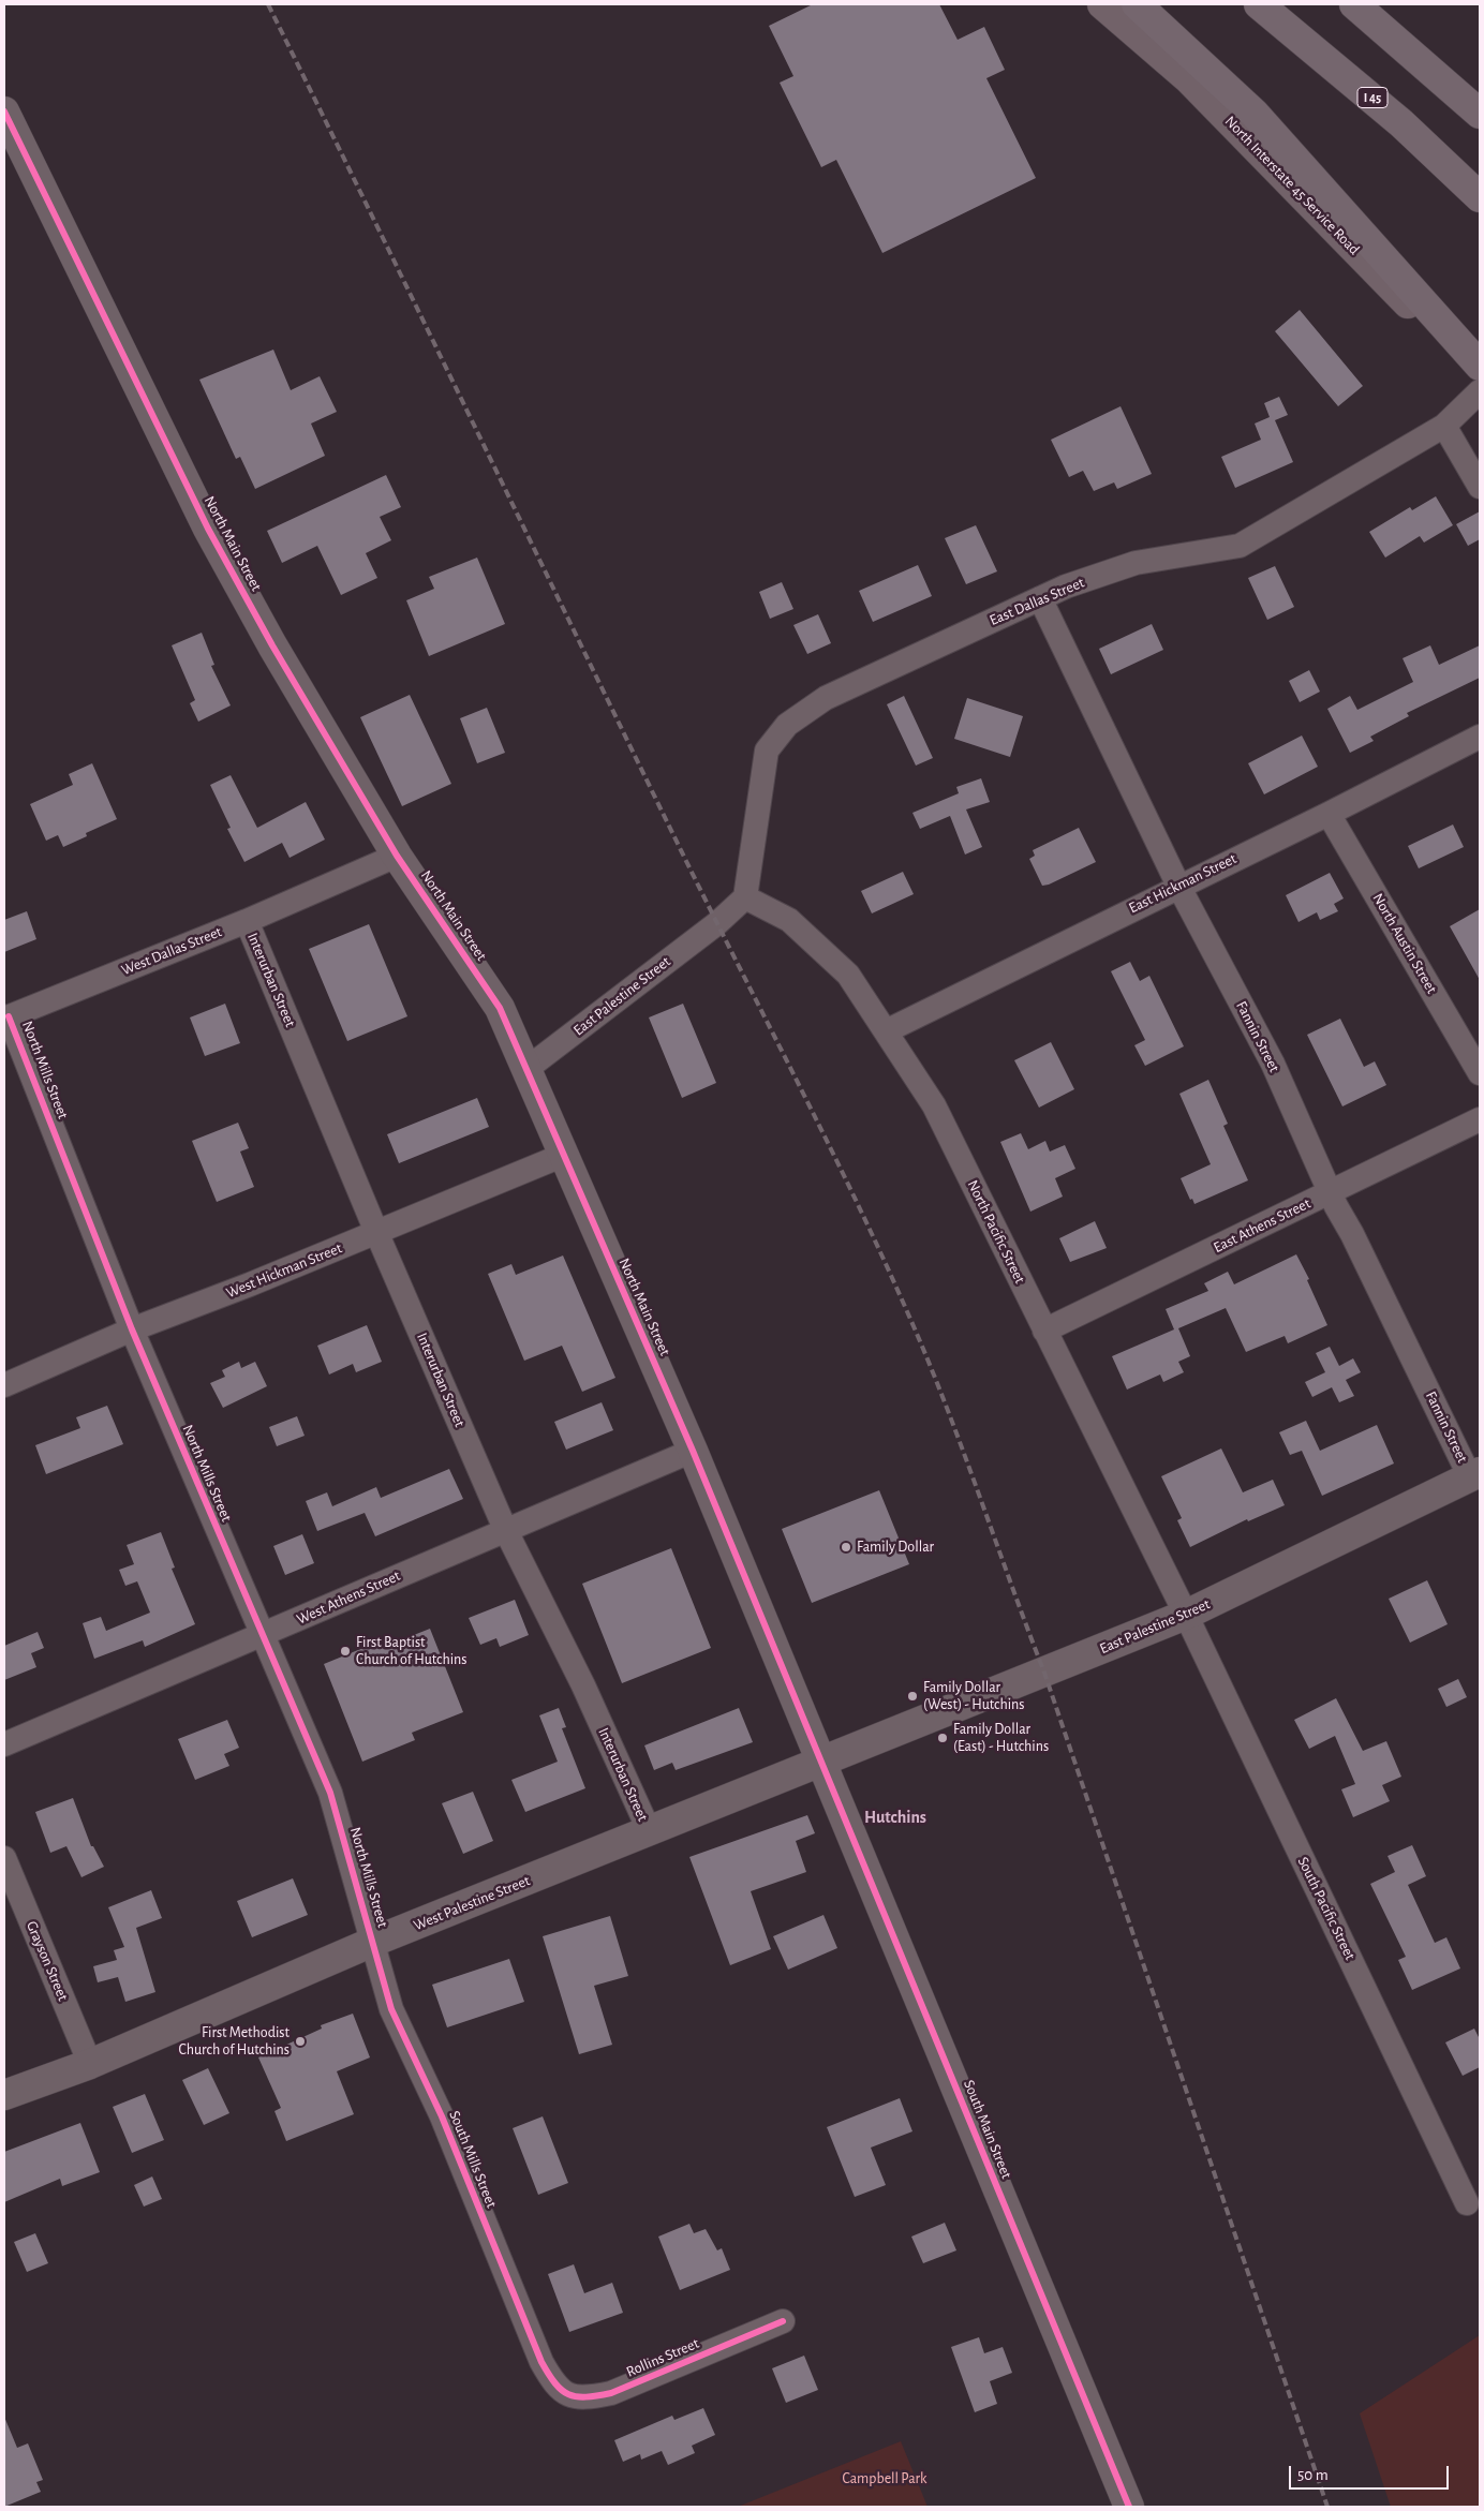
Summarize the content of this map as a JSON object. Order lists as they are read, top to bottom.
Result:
{
  "streets": {
    "highway": ["I 45"],
    "main road": ["North Interstate 45 Service Road"],
    "street": [
      "North Main Street",
      "East Dallas Street",
      "East Hickman Street",
      "North Austin Street",
      "West Dallas Street",
      "Interurban Street",
      "East Palestine Street",
      "Fannin Street",
      "North Mills Street",
      "East Athens Street",
      "North Pacific Street",
      "West Hickman Street",
      "West Athens Street",
      "West Palestine Street",
      "South Pacific Street",
      "Grayson Street",
      "South Main Street",
      "South Mills Street",
      "Rollins Street"
    ]
  },
  "crossings": [
    ["North Main Street", "West Dallas Street"],
    ["North Main Street", "East Palestine Street"],
    ["North Main Street", "West Hickman Street"],
    ["North Main Street", "West Athens Street"],
    ["North Main Street", "West Palestine Street"],
    ["North Main Street", "South Main Street"],
    ["East Dallas Street", "East Palestine Street"],
    ["East Dallas Street", "Fannin Street"],
    ["East Dallas Street", "North Pacific Street"],
    ["East Hickman Street", "North Austin Street"],
    ["East Hickman Street", "Fannin Street"],
    ["East Hickman Street", "North Pacific Street"],
    ["West Dallas Street", "Interurban Street"],
    ["West Dallas Street", "North Mills Street"],
    ["Interurban Street", "West Hickman Street"],
    ["Interurban Street", "West Athens Street"],
    ["Interurban Street", "West Palestine Street"],
    ["East Palestine Street", "Fannin Street"],
    ["East Palestine Street", "North Pacific Street"],
    ["East Palestine Street", "West Palestine Street"],
    ["East Palestine Street", "South Pacific Street"],
    ["East Palestine Street", "South Main Street"],
    ["Fannin Street", "East Athens Street"],
    ["North Mills Street", "West Hickman Street"],
    ["North Mills Street", "West Athens Street"],
    ["North Mills Street", "West Palestine Street"],
    ["North Mills Street", "South Mills Street"],
    ["East Athens Street", "North Pacific Street"],
    ["North Pacific Street", "South Pacific Street"],
    ["West Palestine Street", "Grayson Street"],
    ["West Palestine Street", "South Main Street"],
    ["West Palestine Street", "South Mills Street"],
    ["South Mills Street", "Rollins Street"]
  ],
  "districts": ["Hutchins"],
  "parks": ["Campbell Park"],
  "places": [
    "Family Dollar",
    "First Baptist Church of Hutchins",
    "Family Dollar (West) - Hutchins",
    "Family Dollar (East) - Hutchins",
    "First Methodist Church of Hutchins"
  ],
  "scale_bar": "50 m"
}
